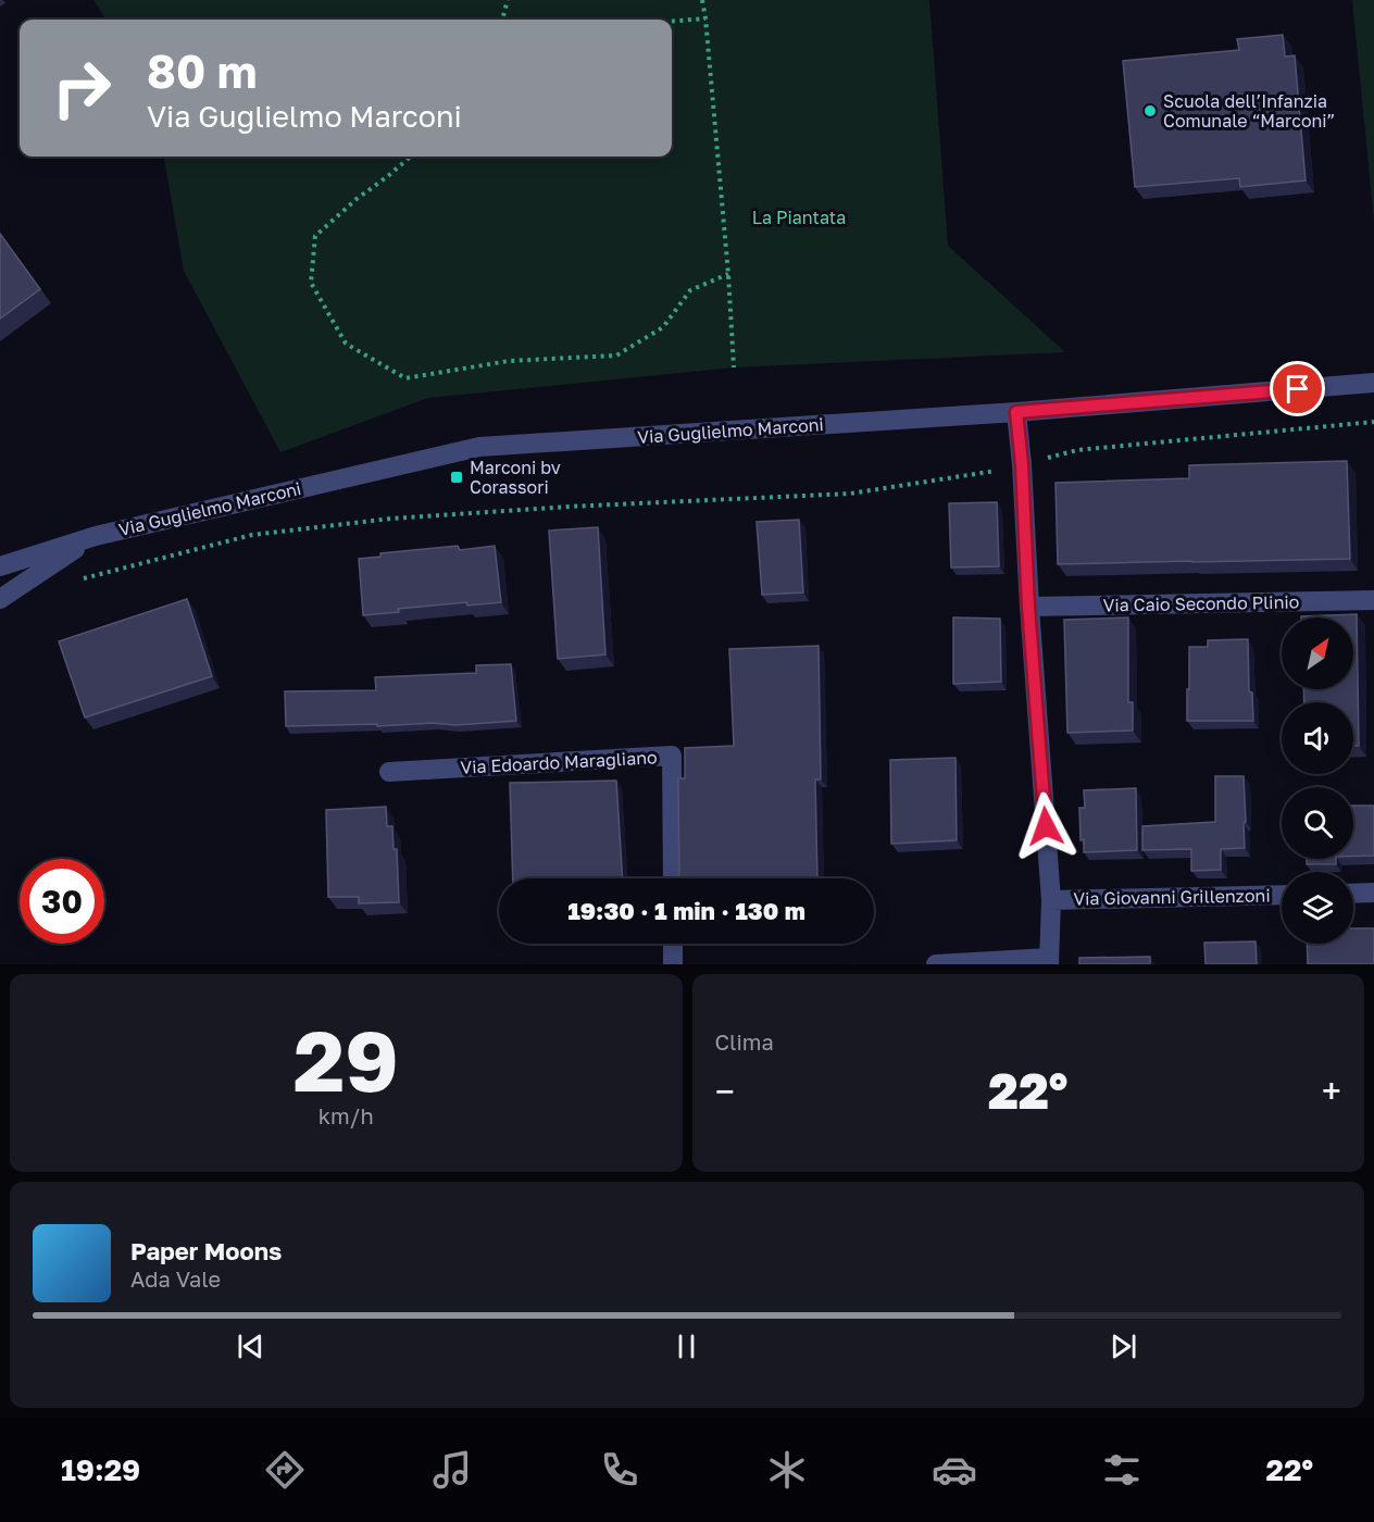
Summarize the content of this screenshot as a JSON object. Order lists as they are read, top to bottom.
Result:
{
  "streets": {
    "street": [
      "Via Guglielmo Marconi",
      "Via Caio Secondo Plinio",
      "Via Edoardo Maragliano",
      "Via Giovanni Grillenzoni"
    ]
  },
  "parks": ["La Piantata"],
  "places": {
    "other": ["Scuola dell’Infanzia Comunale “Marconi”"],
    "transit": ["Marconi bv Corassori"]
  },
  "north": "top right",
  "page": {
    "turn": ["80 m", "Via Guglielmo Marconi"],
    "limit": "30",
    "trip": "19:30 · 1 min · 130 m",
    "tile": [
      ["29", "km/h"],
      "Clima"
    ],
    "heat": ["−", "22°", "+"],
    "song": ["Paper Moons", "Ada Vale"],
    "tabs": ["19:29", "22°"]
  }
}
